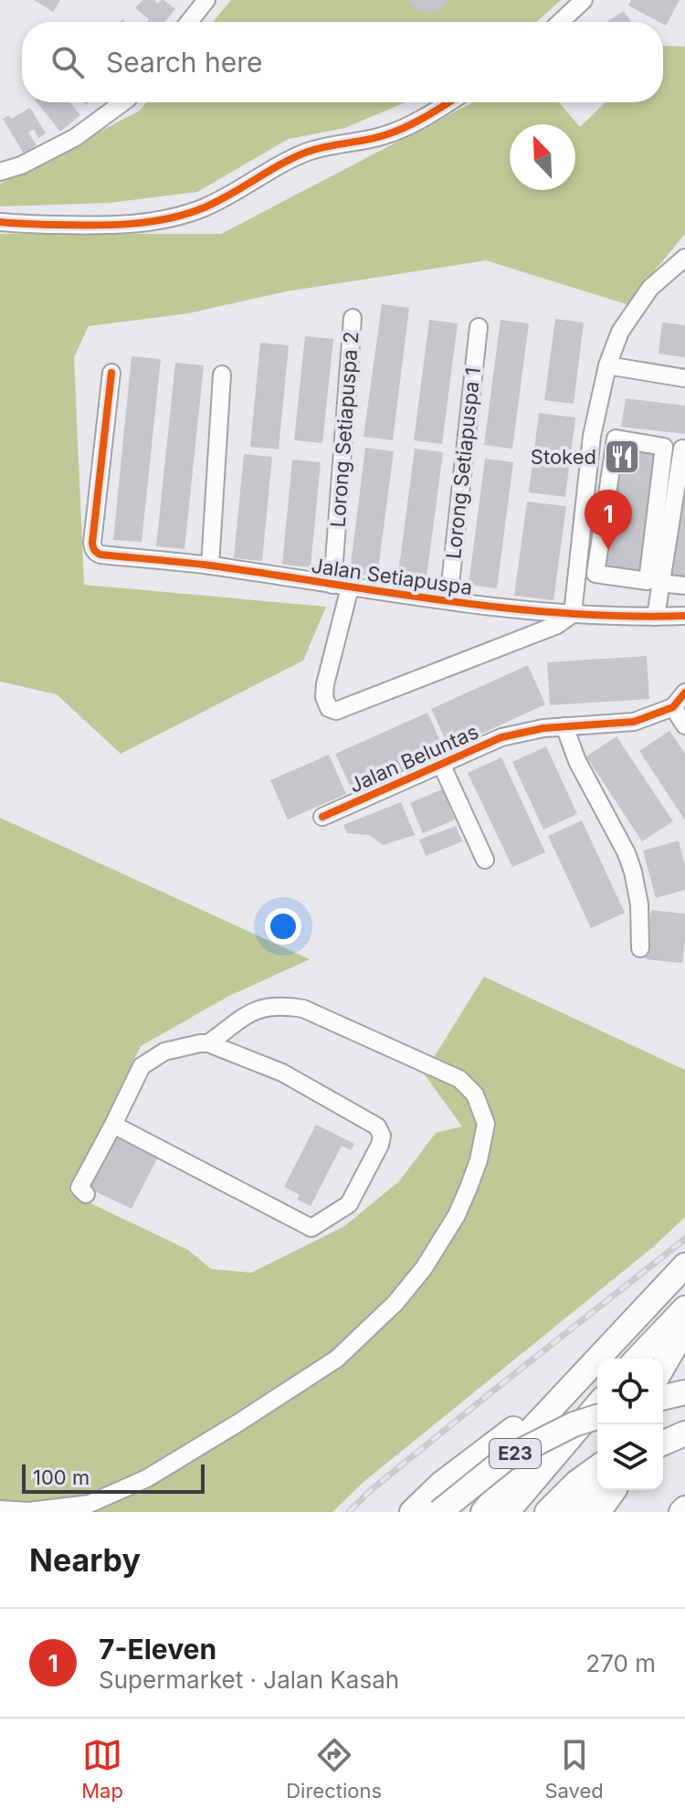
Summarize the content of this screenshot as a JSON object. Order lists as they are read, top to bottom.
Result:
{
  "streets": {
    "highway": ["E23"],
    "street": [
      "Lorong Setiapuspa 2",
      "Lorong Setiapuspa 1",
      "Jalan Setiapuspa",
      "Jalan Beluntas"
    ]
  },
  "crossings": [
    ["Lorong Setiapuspa 2", "Jalan Setiapuspa"],
    ["Lorong Setiapuspa 1", "Jalan Setiapuspa"]
  ],
  "places": {
    "restaurant": ["Stoked"]
  },
  "scale_bar": "100 m",
  "north": "top left",
  "page": {
    "search": "Search here",
    "pins": "1",
    "scale": "100 m",
    "heading": "Nearby",
    "list": [
      {
        "mark": "1",
        "name": "7-Eleven",
        "note": "Supermarket · Jalan Kasah",
        "value": "270 m"
      }
    ],
    "nav": ["Map", "Directions", "Saved"]
  }
}
